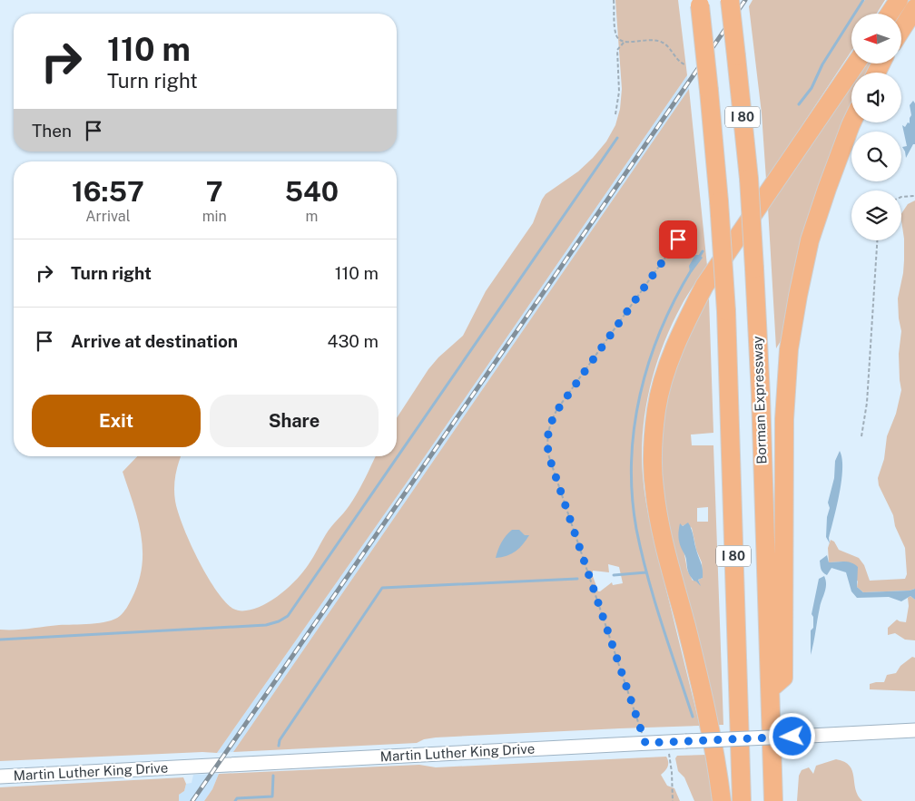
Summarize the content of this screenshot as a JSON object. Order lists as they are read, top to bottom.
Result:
{
  "streets": {
    "highway": ["I 80", "Borman Expressway"],
    "main road": ["Martin Luther King Drive"]
  },
  "north": "left",
  "page": {
    "turn": ["110 m", "Turn right"],
    "then": "Then",
    "eta": [
      "16:57",
      "Arrival",
      "7",
      "min",
      "540",
      "m"
    ],
    "list": [
      {
        "name": "Turn right",
        "value": "110 m"
      },
      {
        "name": "Arrive at destination",
        "value": "430 m"
      }
    ],
    "buttons": ["Exit", "Share"]
  }
}
